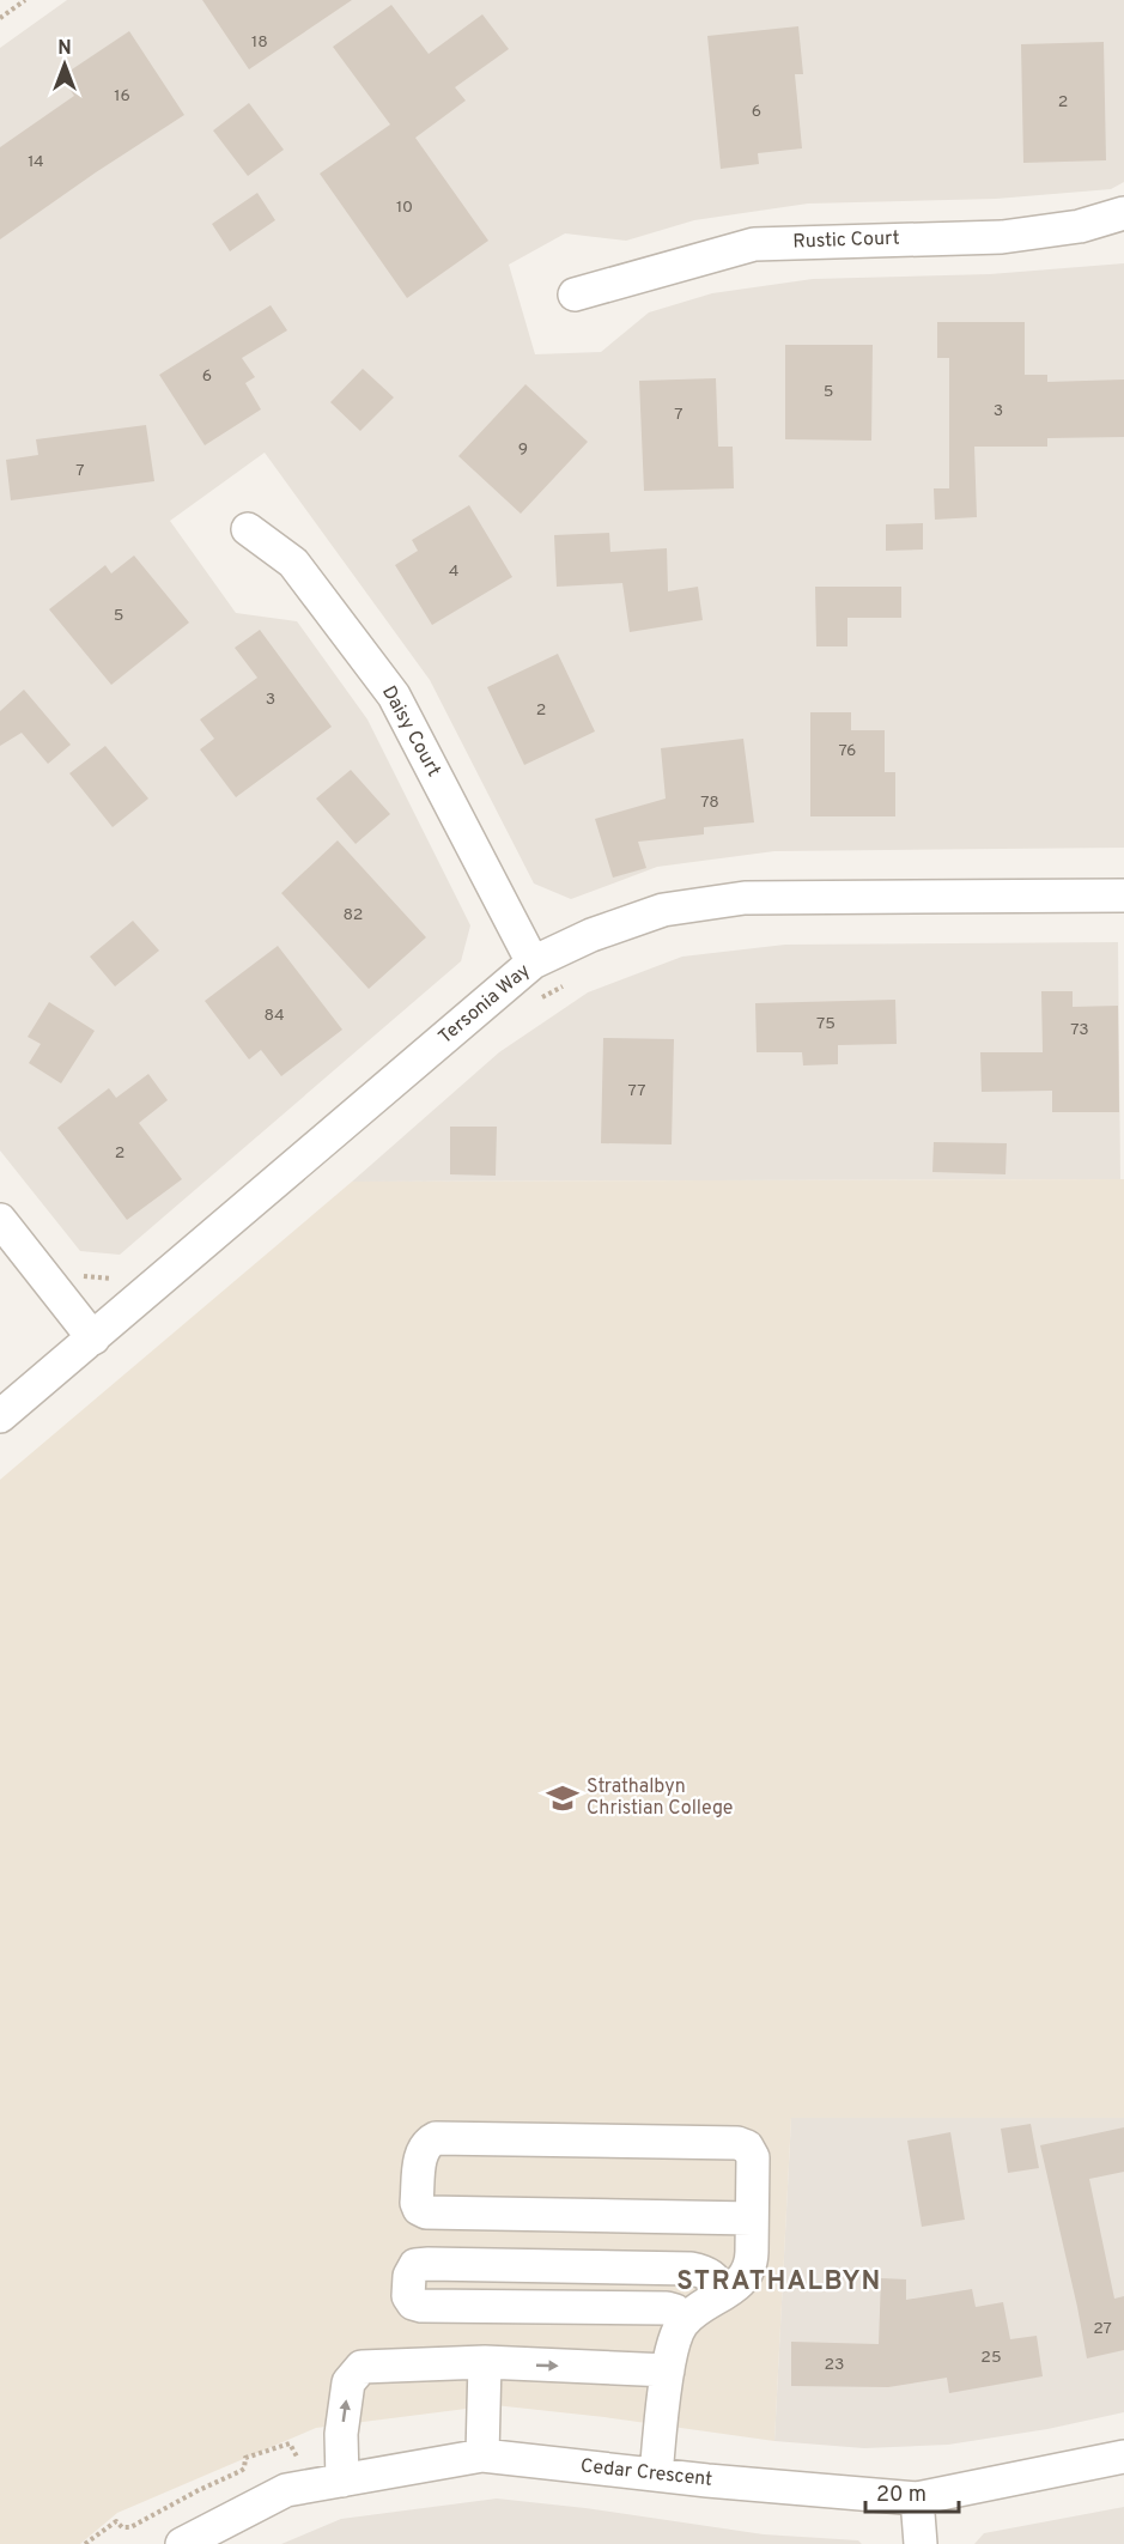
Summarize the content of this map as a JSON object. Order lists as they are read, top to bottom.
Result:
{
  "streets": {
    "street": [
      "Rustic Court",
      "Daisy Court",
      "Tersonia Way",
      "Cedar Crescent"
    ]
  },
  "crossings": [
    ["Daisy Court", "Tersonia Way"]
  ],
  "districts": ["STRATHALBYN"],
  "places": {
    "school or university": ["Strathalbyn Christian College"]
  },
  "house_numbers": [
    "18",
    "16",
    "2",
    "6",
    "14",
    "10",
    "6",
    "5",
    "3",
    "7",
    "9",
    "7",
    "4",
    "5",
    "3",
    "2",
    "76",
    "78",
    "82",
    "84",
    "75",
    "73",
    "77",
    "2",
    "27",
    "25",
    "23"
  ],
  "scale_bar": "20 m",
  "north": "top"
}
